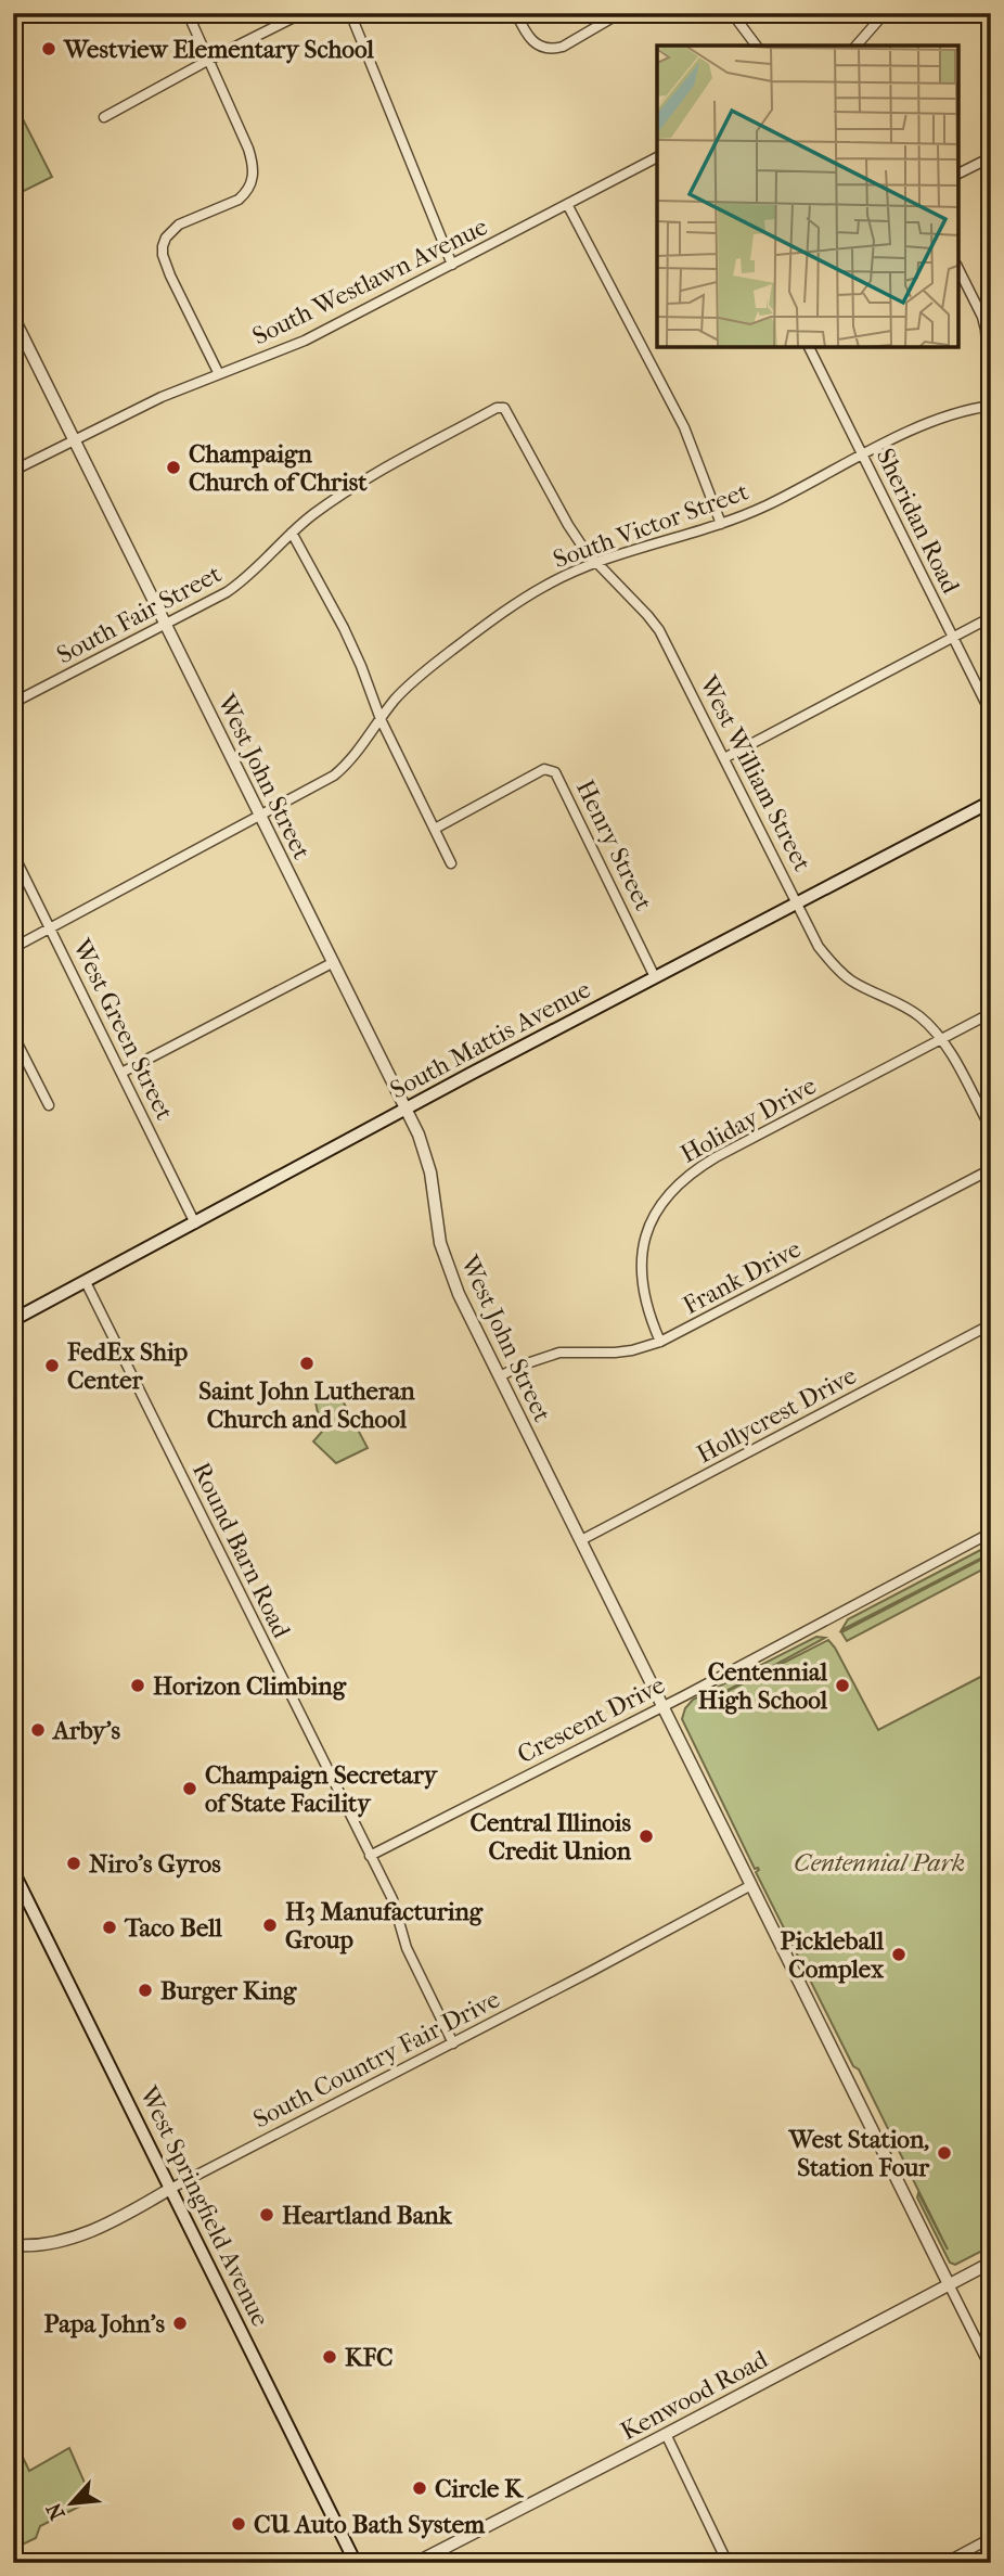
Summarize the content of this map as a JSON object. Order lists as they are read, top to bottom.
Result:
{
  "streets": {
    "main road": ["South Mattis Avenue", "West Springfield Avenue"],
    "street": [
      "South Westlawn Avenue",
      "Sheridan Road",
      "South Victor Street",
      "South Fair Street",
      "West William Street",
      "West John Street",
      "Henry Street",
      "West Green Street",
      "Holiday Drive",
      "Frank Drive",
      "Hollycrest Drive",
      "Round Barn Road",
      "Crescent Drive",
      "South Country Fair Drive",
      "Kenwood Road"
    ]
  },
  "crossings": [
    ["South Westlawn Avenue", "West John Street"],
    ["Sheridan Road", "South Victor Street"],
    ["South Victor Street", "West William Street"],
    ["South Victor Street", "West John Street"],
    ["South Victor Street", "West Green Street"],
    ["South Fair Street", "West William Street"],
    ["South Fair Street", "West John Street"],
    ["West William Street", "South Mattis Avenue"],
    ["West William Street", "Holiday Drive"],
    ["West John Street", "South Mattis Avenue"],
    ["West John Street", "Frank Drive"],
    ["West John Street", "Hollycrest Drive"],
    ["West John Street", "Crescent Drive"],
    ["West John Street", "South Country Fair Drive"],
    ["West John Street", "Kenwood Road"],
    ["Henry Street", "South Mattis Avenue"],
    ["West Green Street", "South Mattis Avenue"],
    ["South Mattis Avenue", "Round Barn Road"],
    ["Holiday Drive", "Frank Drive"],
    ["Round Barn Road", "Crescent Drive"],
    ["Round Barn Road", "South Country Fair Drive"],
    ["South Country Fair Drive", "West Springfield Avenue"]
  ],
  "parks": ["Centennial Park"],
  "places": [
    "Westview Elementary School",
    "Champaign Church of Christ",
    "Saint John Lutheran Church and School",
    "FedEx Ship Center",
    "Horizon Climbing",
    "Centennial High School",
    "Arby's",
    "Champaign Secretary of State Facility",
    "Central Illinois Credit Union",
    "Niro's Gyros",
    "H3 Manufacturing Group",
    "Taco Bell",
    "Pickleball Complex",
    "Burger King",
    "West Station, Station Four",
    "Heartland Bank",
    "Papa John's",
    "KFC",
    "Circle K",
    "CU Auto Bath System"
  ],
  "north": "bottom left"
}
